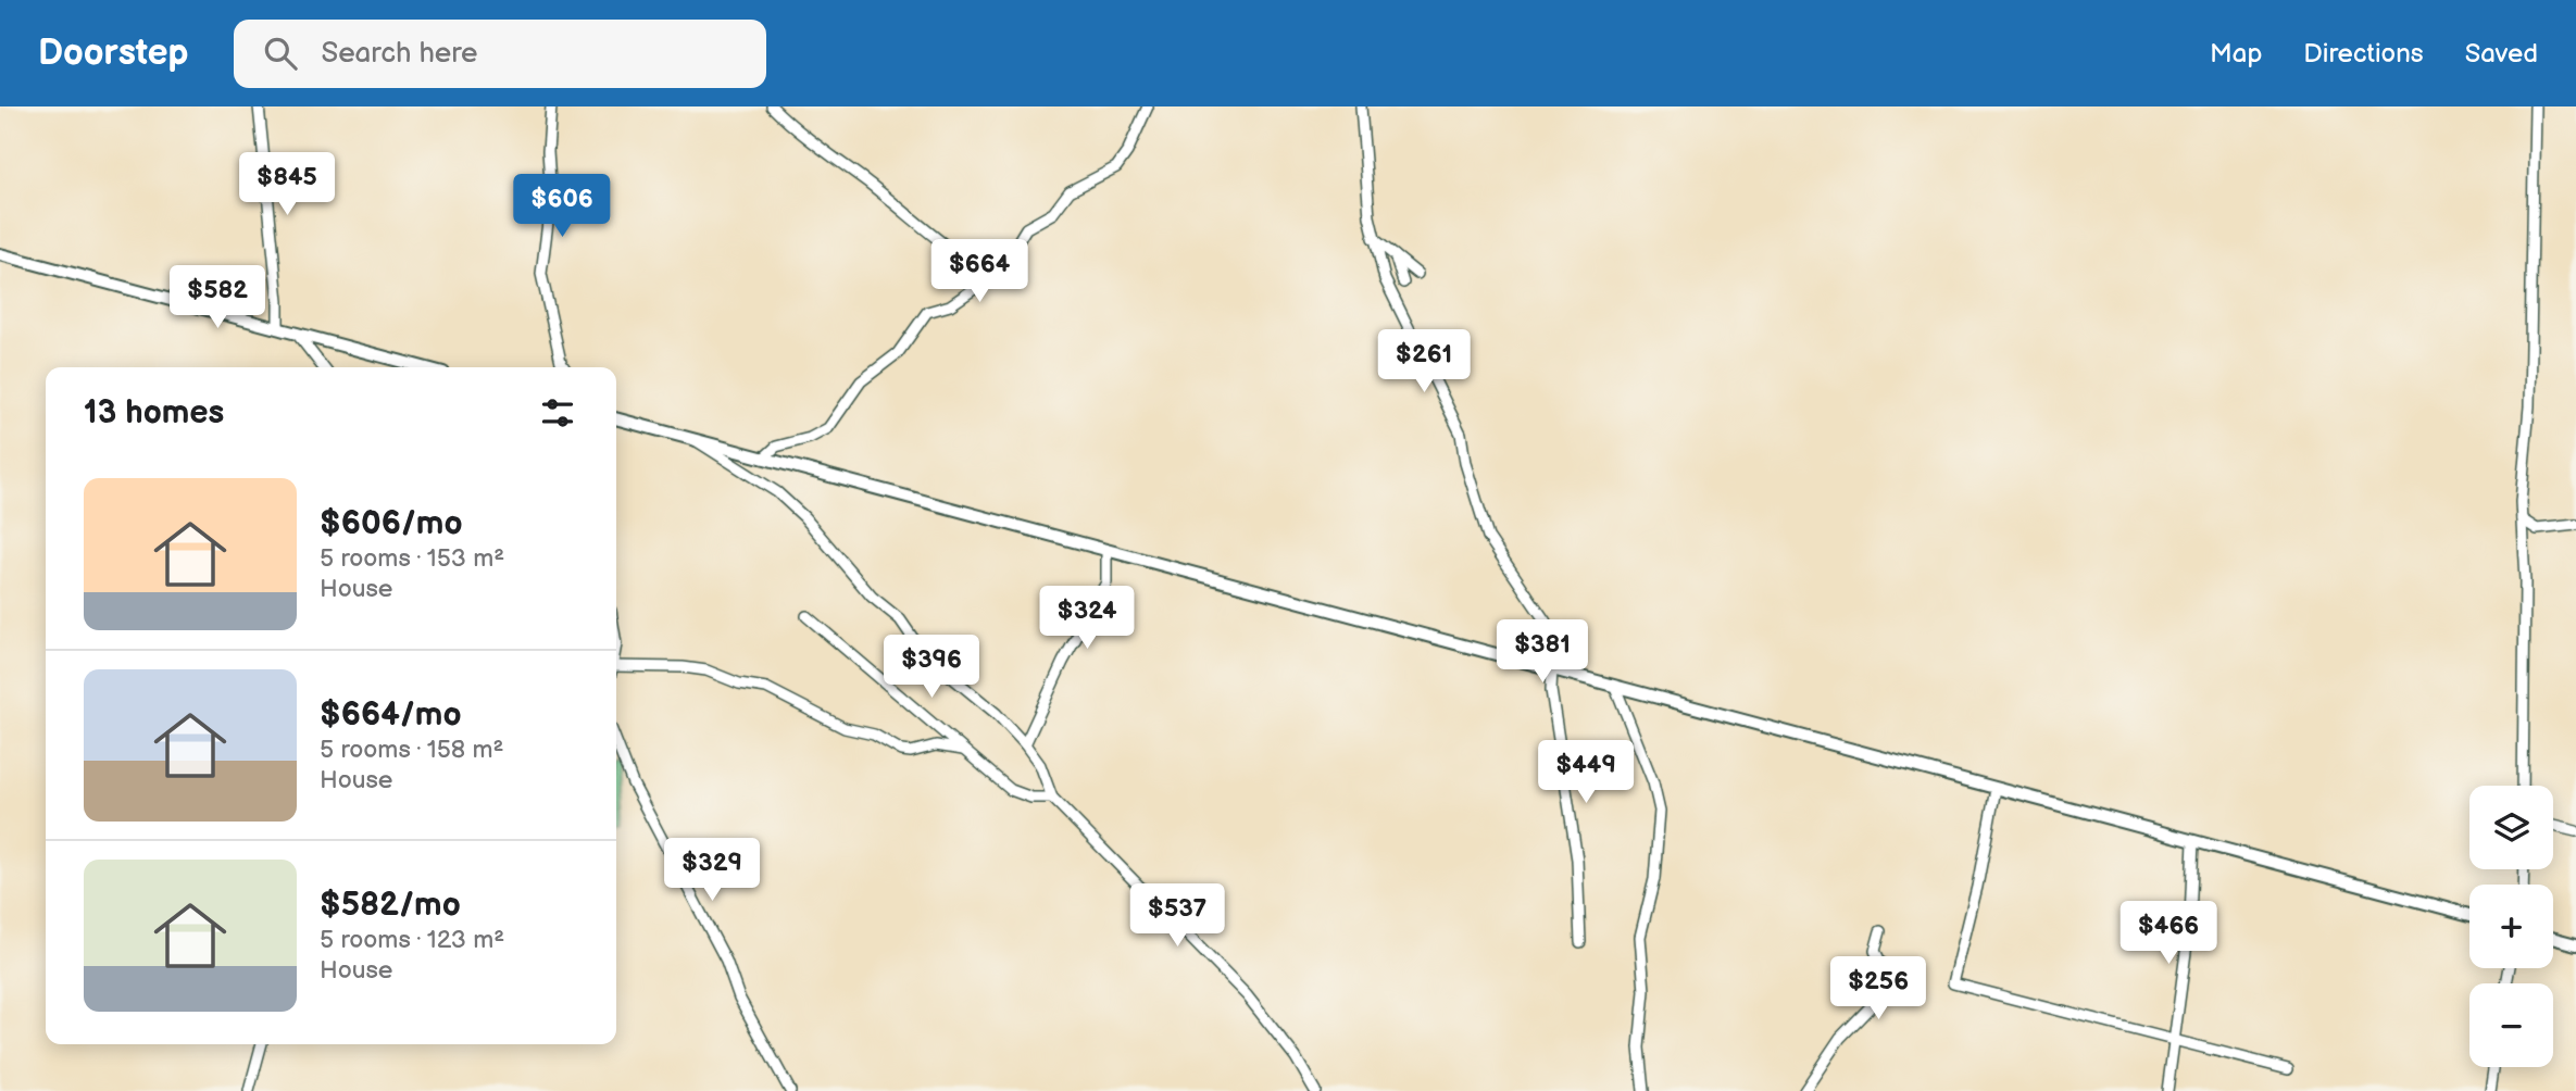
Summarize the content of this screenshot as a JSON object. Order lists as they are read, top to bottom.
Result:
{
  "page": {
    "header": "Doorstep",
    "search": "Search here",
    "nav": ["Map", "Directions", "Saved"],
    "price": [
      "$845",
      "$606",
      "$664",
      "$582",
      "$261",
      "$324",
      "$381",
      "$396",
      "$449",
      "$329",
      "$537",
      "$466",
      "$256"
    ],
    "heading": "13 homes",
    "list": [
      {
        "name": "$606/mo",
        "note": "5 rooms · 153 m² · House"
      },
      {
        "name": "$664/mo",
        "note": "5 rooms · 158 m² · House"
      },
      {
        "name": "$582/mo",
        "note": "5 rooms · 123 m² · House"
      }
    ],
    "map_buttons": ["+", "−"]
  }
}
